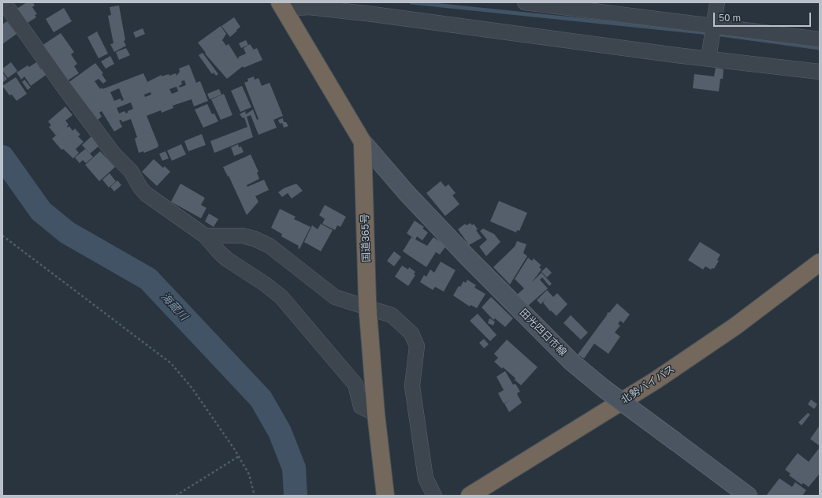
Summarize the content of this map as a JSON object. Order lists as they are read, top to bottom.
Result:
{
  "streets": {
    "highway": ["国道365号", "北勢バイパス"],
    "main road": ["田光四日市線"]
  },
  "crossings": [
    ["国道365号", "田光四日市線"]
  ],
  "water": ["海蔵川"],
  "scale_bar": "50 m"
}
